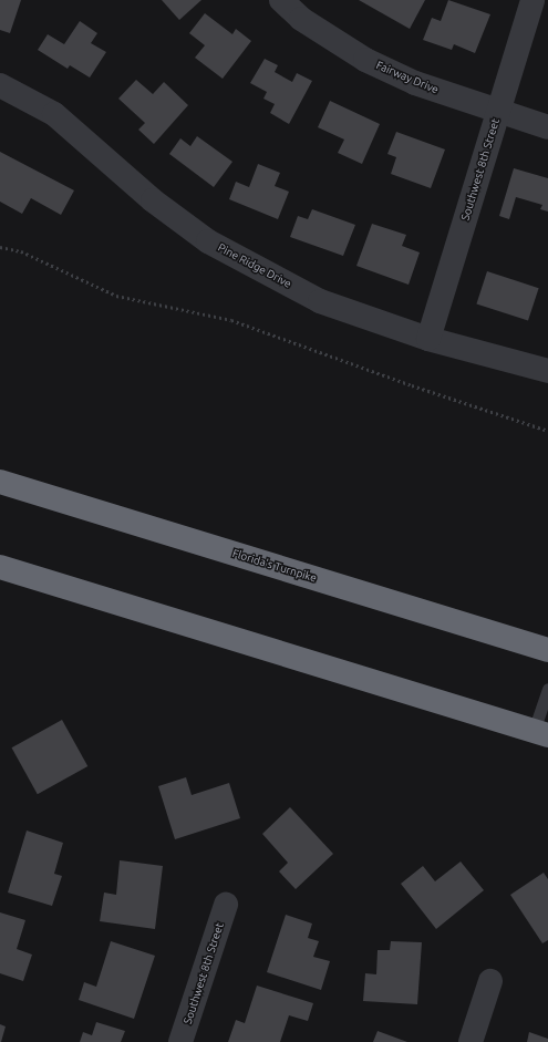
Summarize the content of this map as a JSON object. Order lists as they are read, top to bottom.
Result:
{
  "streets": {
    "highway": ["Florida's Turnpike"],
    "street": ["Fairway Drive", "Southwest 8th Street", "Pine Ridge Drive"]
  },
  "crossings": [
    ["Fairway Drive", "Southwest 8th Street"],
    ["Southwest 8th Street", "Pine Ridge Drive"]
  ]
}
